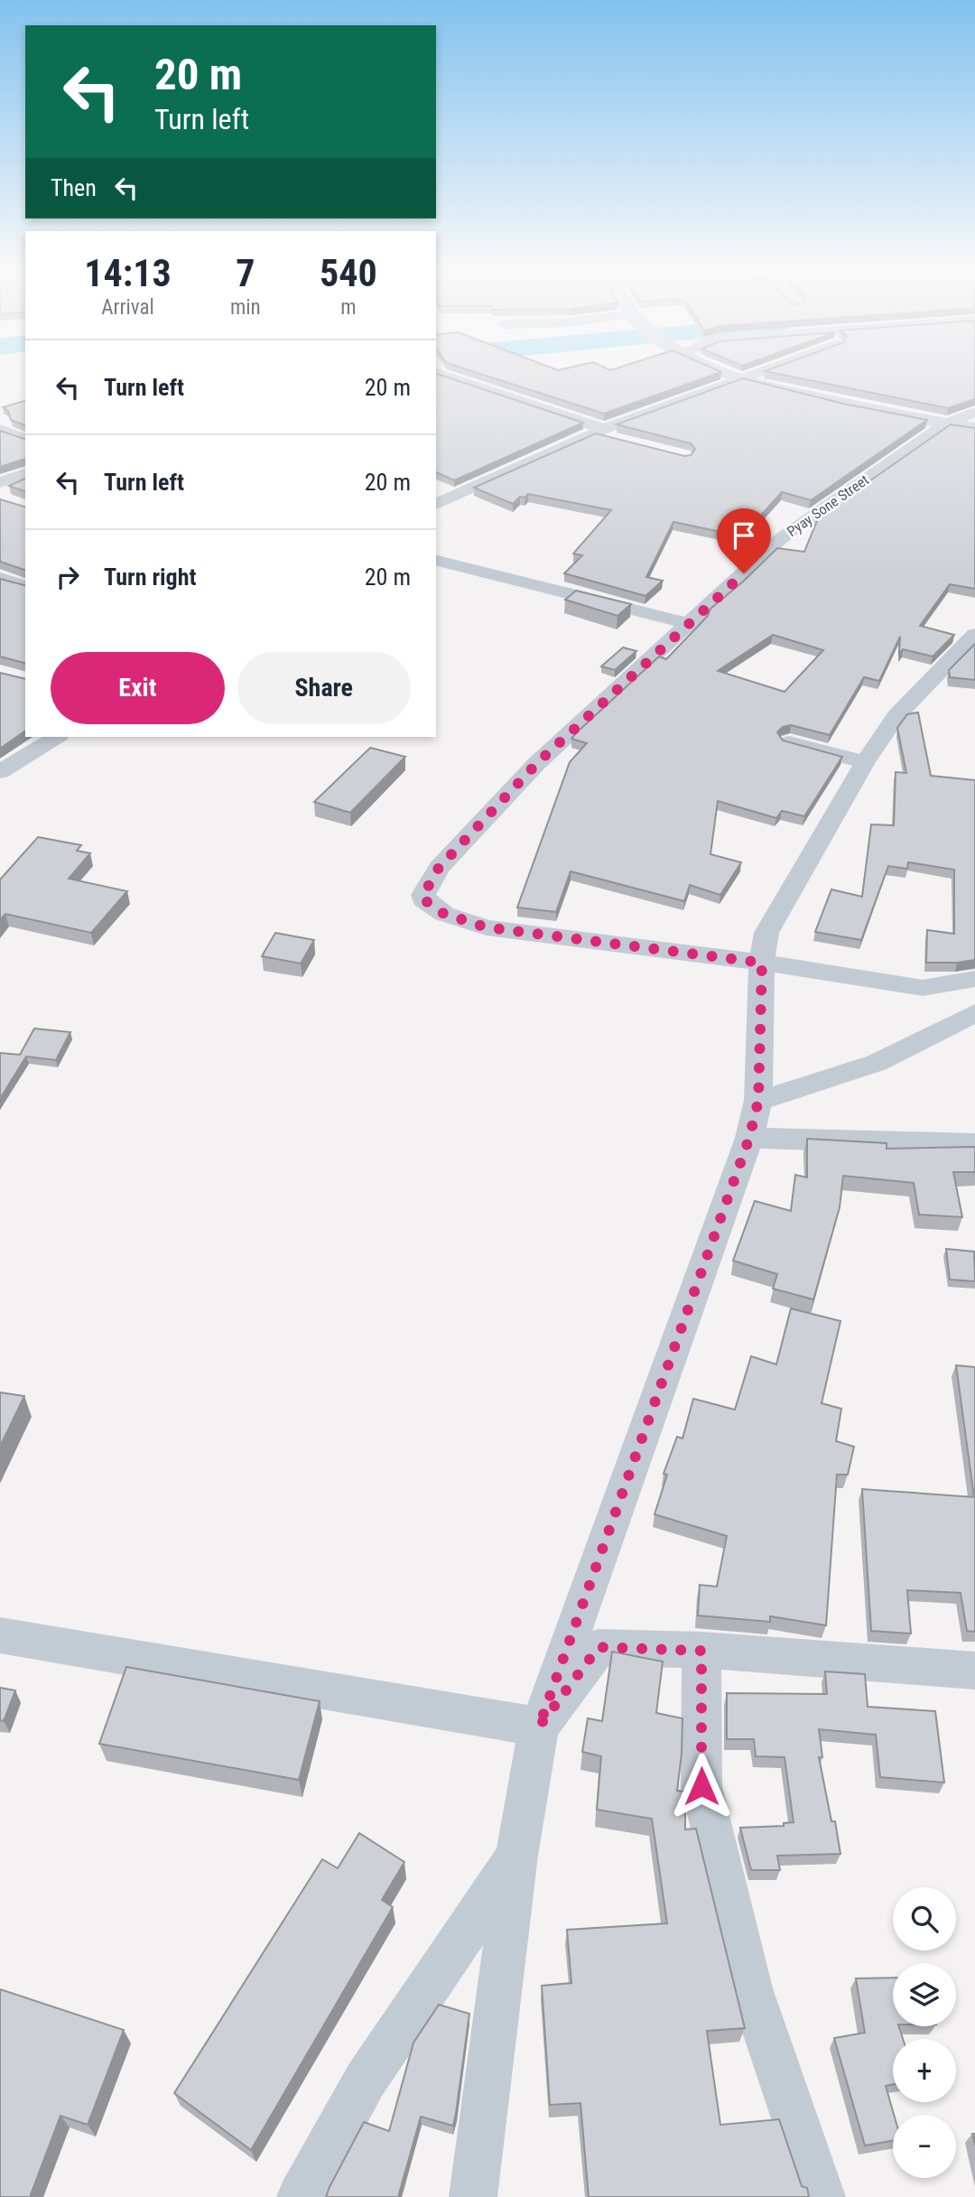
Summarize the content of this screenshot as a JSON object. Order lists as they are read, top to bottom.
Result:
{
  "streets": {
    "street": ["Pyay Sone Street"]
  },
  "page": {
    "turn": ["20 m", "Turn left"],
    "then": "Then",
    "eta": [
      "14:13",
      "Arrival",
      "7",
      "min",
      "540",
      "m"
    ],
    "list": [
      {
        "name": "Turn left",
        "value": "20 m"
      },
      {
        "name": "Turn left",
        "value": "20 m"
      },
      {
        "name": "Turn right",
        "value": "20 m"
      }
    ],
    "buttons": ["Exit", "Share"],
    "map_buttons": ["+", "−"]
  }
}
